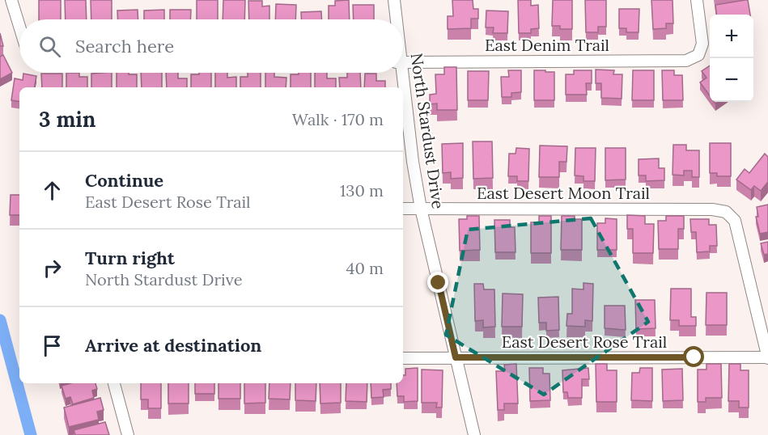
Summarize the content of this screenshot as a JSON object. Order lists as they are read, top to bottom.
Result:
{
  "streets": {
    "street": [
      "East Denim Trail",
      "North Stardust Drive",
      "East Desert Moon Trail",
      "East Desert Rose Trail"
    ]
  },
  "crossings": [
    ["North Stardust Drive", "East Desert Moon Trail"],
    ["North Stardust Drive", "East Desert Rose Trail"],
    ["East Desert Moon Trail", "East Desert Rose Trail"]
  ],
  "page": {
    "map_buttons": ["+", "−"],
    "search": "Search here",
    "heading": ["3 min", "Walk · 170 m"],
    "list": [
      ["Continue", "East Desert Rose Trail", "130 m"],
      ["Turn right", "North Stardust Drive", "40 m"],
      "Arrive at destination"
    ]
  }
}
